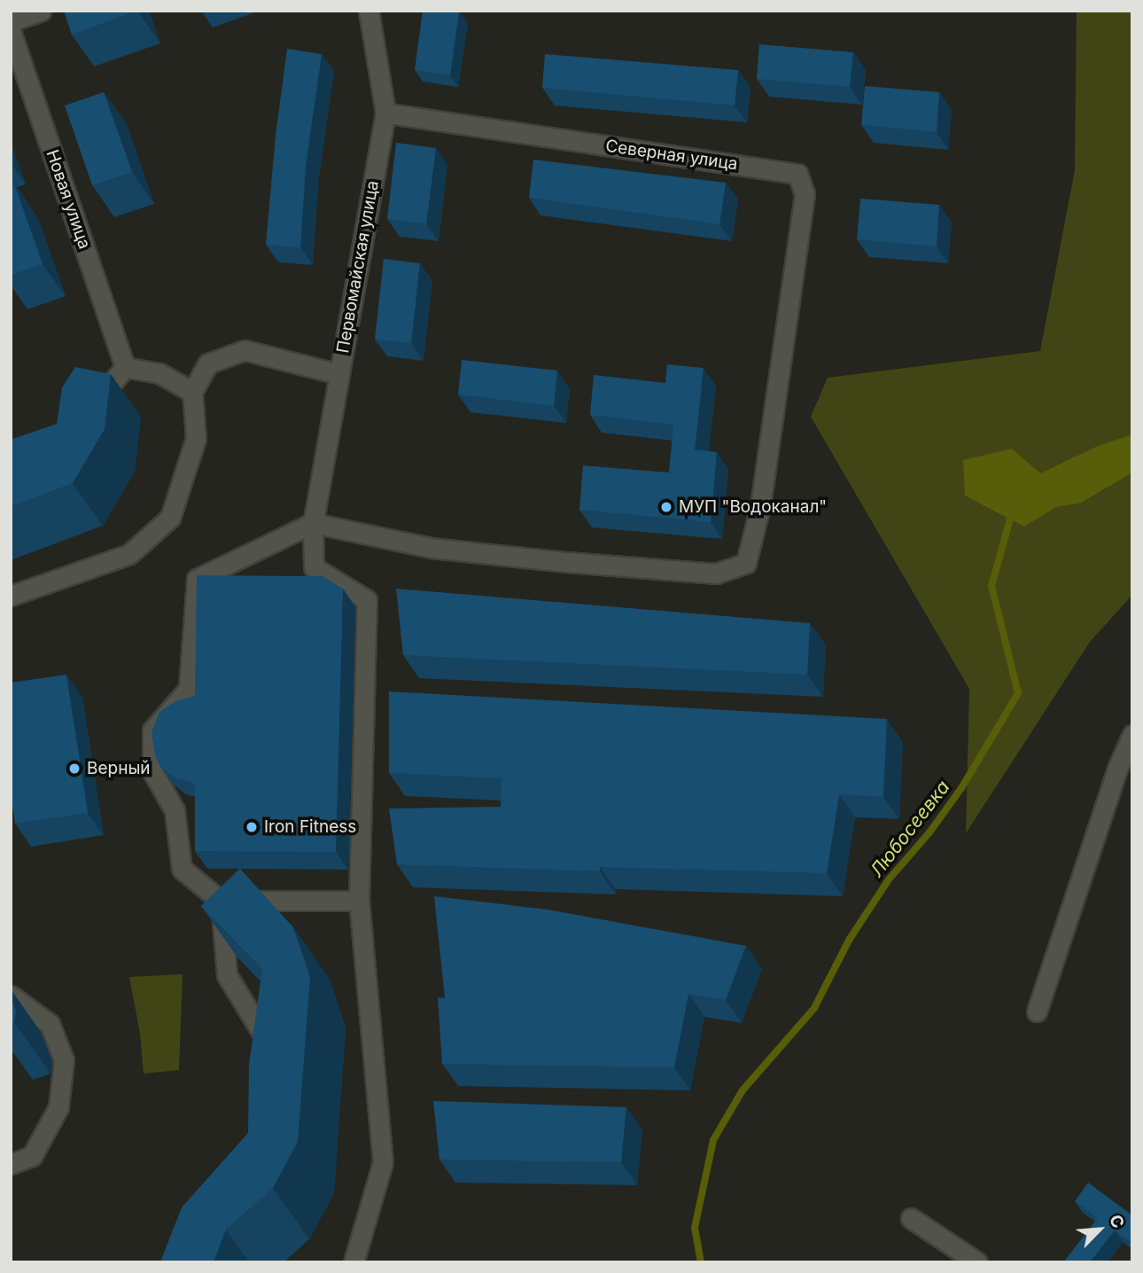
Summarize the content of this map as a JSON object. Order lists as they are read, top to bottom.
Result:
{
  "streets": {
    "street": ["Северная улица", "Новая улица", "Первомайская улица"]
  },
  "crossings": [
    ["Северная улица", "Первомайская улица"]
  ],
  "water": ["Любосеевка"],
  "places": ["МУП \"Водоканал\"", "Верный", "Iron Fitness"],
  "north": "top right"
}
